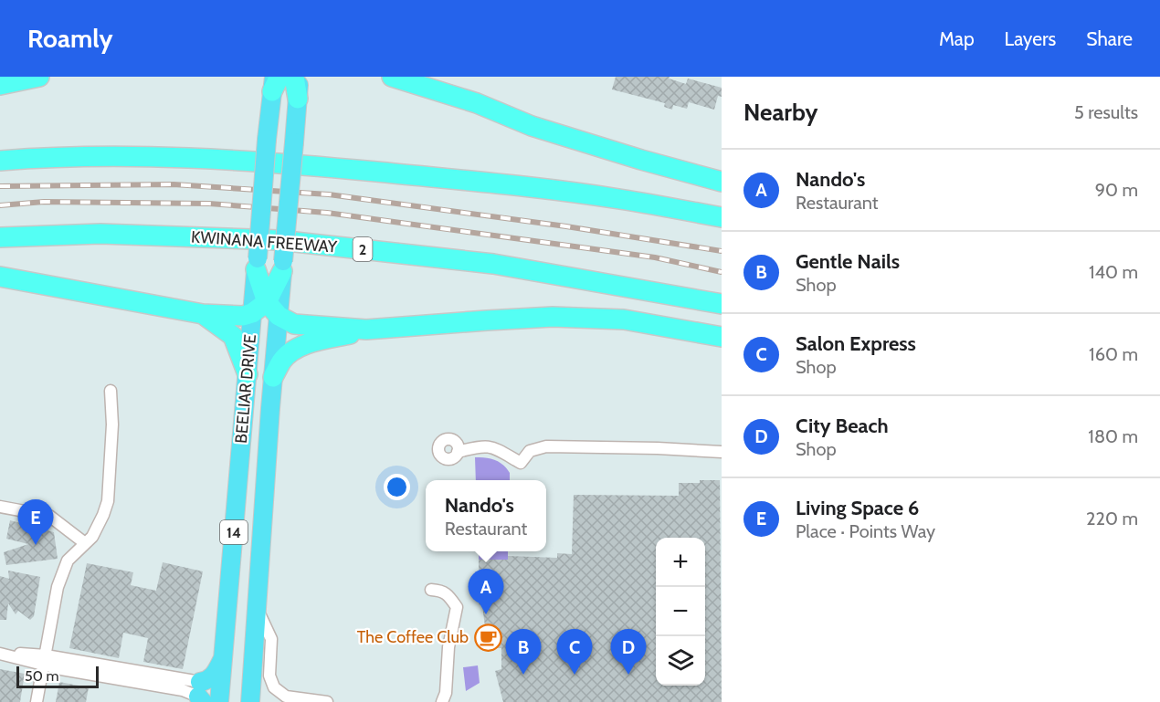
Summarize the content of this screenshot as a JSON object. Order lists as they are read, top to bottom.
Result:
{
  "streets": {
    "highway": [
      "KWINANA FREEWAY",
      "2",
      "BEELIAR DRIVE",
      "14"
    ]
  },
  "places": {
    "cafe": ["The Coffee Club"]
  },
  "scale_bar": "50 m",
  "page": {
    "header": "Roamly",
    "nav": ["Map", "Layers", "Share"],
    "heading": ["Nearby", "5 results"],
    "list": [
      {
        "mark": "A",
        "name": "Nando's",
        "note": "Restaurant",
        "value": "90 m"
      },
      {
        "mark": "B",
        "name": "Gentle Nails",
        "note": "Shop",
        "value": "140 m"
      },
      {
        "mark": "C",
        "name": "Salon Express",
        "note": "Shop",
        "value": "160 m"
      },
      {
        "mark": "D",
        "name": "City Beach",
        "note": "Shop",
        "value": "180 m"
      },
      {
        "mark": "E",
        "name": "Living Space 6",
        "note": "Place · Points Way",
        "value": "220 m"
      }
    ],
    "popup": ["Nando's", "Restaurant"],
    "pins": [
      "E",
      "A",
      "B",
      "C",
      "D"
    ],
    "map_buttons": ["+", "−"],
    "scale": "50 m"
  }
}
